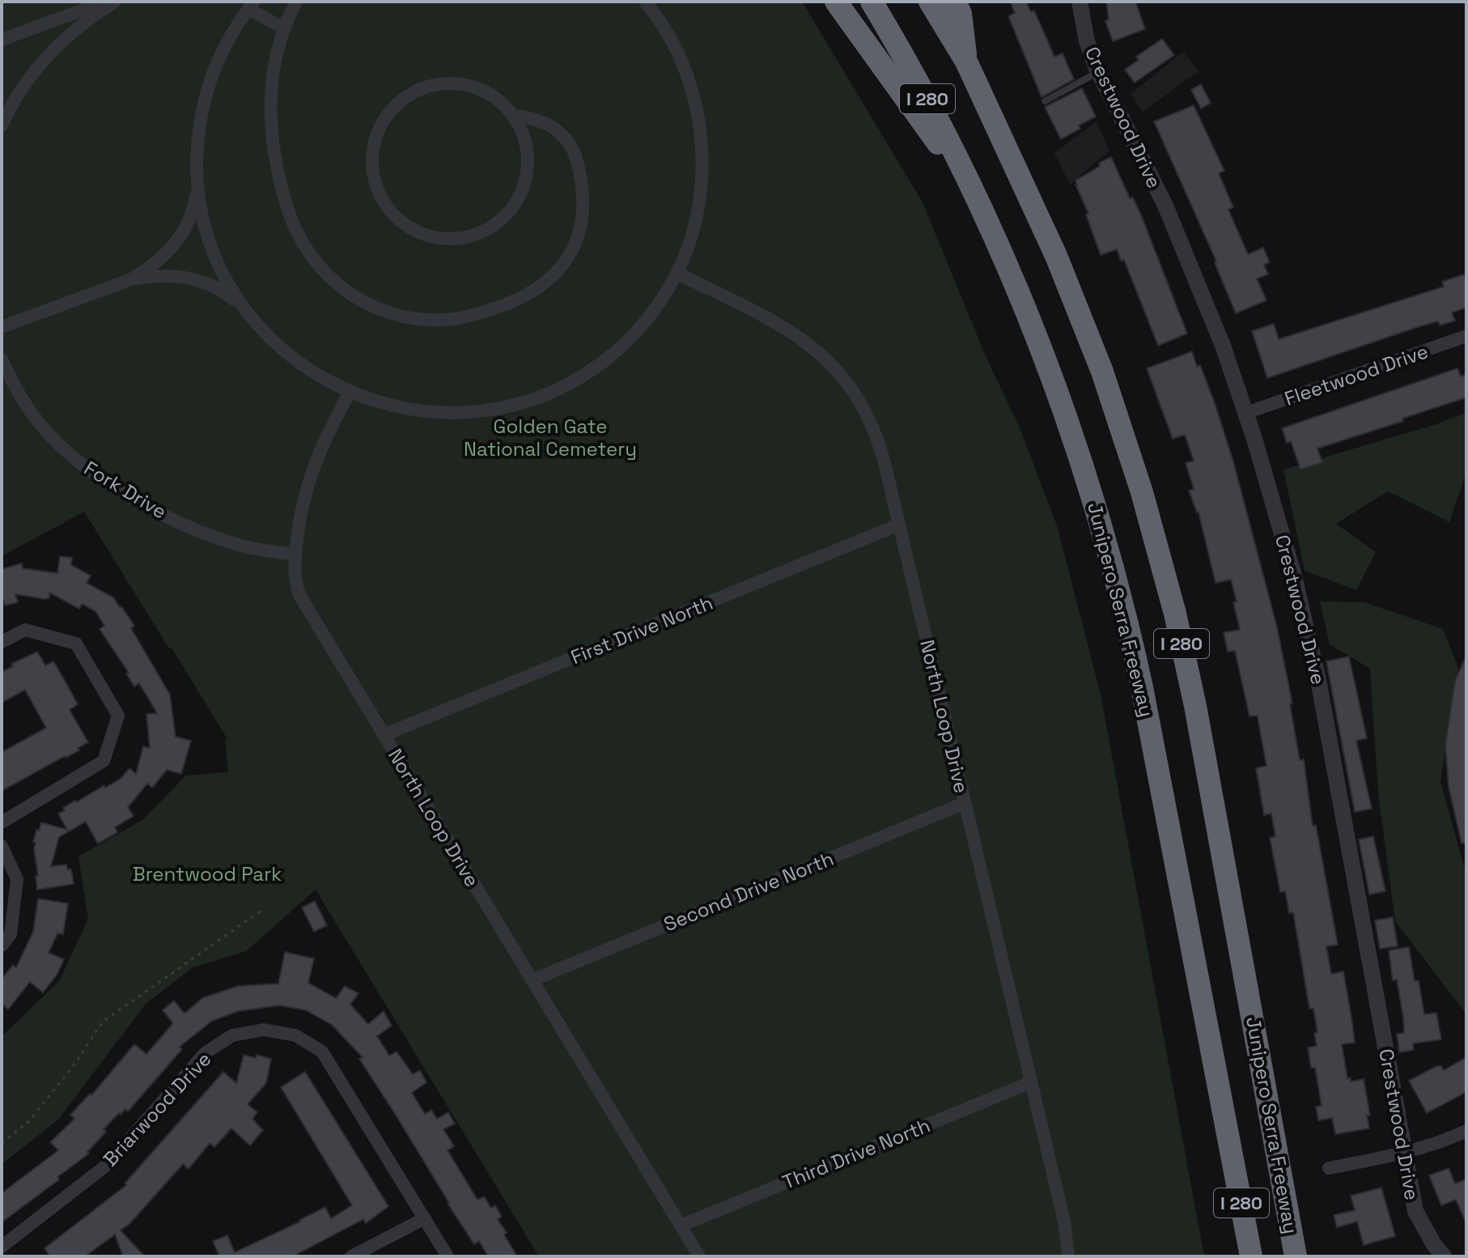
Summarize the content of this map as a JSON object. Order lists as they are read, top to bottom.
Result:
{
  "streets": {
    "highway": ["I 280", "Junipero Serra Freeway"],
    "street": [
      "Crestwood Drive",
      "Fleetwood Drive",
      "Fork Drive",
      "First Drive North",
      "North Loop Drive",
      "Second Drive North",
      "Briarwood Drive",
      "Third Drive North"
    ]
  },
  "crossings": [
    ["Crestwood Drive", "Fleetwood Drive"],
    ["Fork Drive", "North Loop Drive"],
    ["First Drive North", "North Loop Drive"],
    ["North Loop Drive", "Second Drive North"],
    ["North Loop Drive", "Third Drive North"]
  ],
  "parks": ["Golden Gate National Cemetery", "Brentwood Park"]
}
